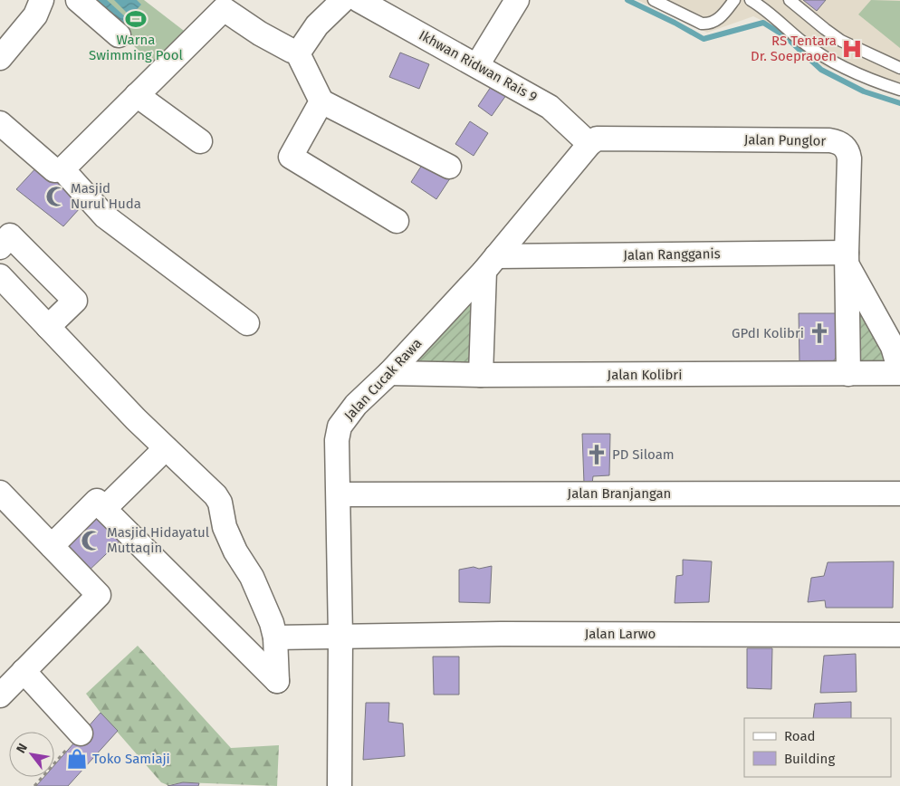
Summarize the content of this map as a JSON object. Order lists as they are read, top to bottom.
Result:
{
  "streets": {
    "street": [
      "Ikhwan Ridwan Rais 9",
      "Jalan Punglor",
      "Jalan Rangganis",
      "Jalan Kolibri",
      "Jalan Cucak Rawa",
      "Jalan Branjangan",
      "Jalan Larwo"
    ]
  },
  "crossings": [
    ["Ikhwan Ridwan Rais 9", "Jalan Punglor"],
    ["Ikhwan Ridwan Rais 9", "Jalan Cucak Rawa"],
    ["Jalan Punglor", "Jalan Rangganis"],
    ["Jalan Punglor", "Jalan Kolibri"],
    ["Jalan Punglor", "Jalan Cucak Rawa"],
    ["Jalan Rangganis", "Jalan Cucak Rawa"],
    ["Jalan Kolibri", "Jalan Cucak Rawa"],
    ["Jalan Cucak Rawa", "Jalan Branjangan"],
    ["Jalan Cucak Rawa", "Jalan Larwo"]
  ],
  "places": {
    "sports": ["Warna Swimming Pool"],
    "hospital": ["RS Tentara Dr. Soepraoen"],
    "mosque": ["Masjid Nurul Huda", "Masjid Hidayatul Muttaqin"],
    "church": ["GPdI Kolibri", "PD Siloam"],
    "shop": ["Toko Samiaji"]
  },
  "legend": ["Road", "Building"],
  "north": "top left"
}
